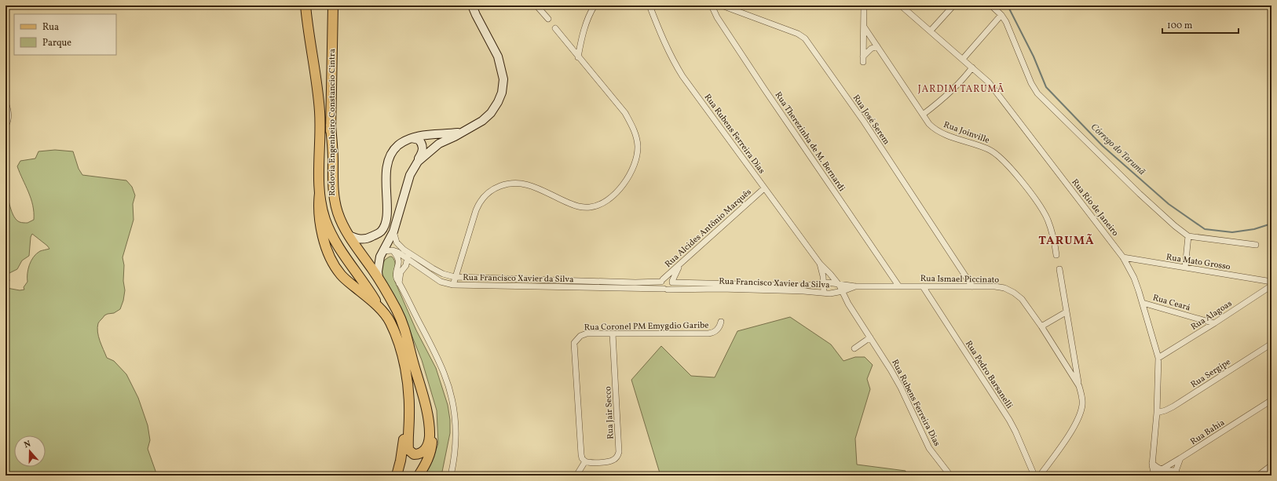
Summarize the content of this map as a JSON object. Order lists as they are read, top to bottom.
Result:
{
  "streets": {
    "main road": ["Rodovia Engenheiro Constancio Cintra"],
    "street": [
      "Rua José Serem",
      "Rua Joinville",
      "Rua Rubens Ferreira Dias",
      "Rua Therezinha de M. Bernardi",
      "Rua Rio de Janeiro",
      "Rua Alcides Antônio Marquês",
      "Rua Mato Grosso",
      "Rua Francisco Xavier da Silva",
      "Rua Ismael Piccinato",
      "Rua Ceará",
      "Rua Alagoas",
      "Rua Coronel PM Emygdio Garibe",
      "Rua Sergipe",
      "Rua Pedro Barsanelli",
      "Rua Jair Secco",
      "Rua Bahia"
    ]
  },
  "crossings": [
    ["Rua José Serem", "Rua Ismael Piccinato"],
    ["Rua Rubens Ferreira Dias", "Rua Alcides Antônio Marquês"],
    ["Rua Rubens Ferreira Dias", "Rua Francisco Xavier da Silva"],
    ["Rua Rubens Ferreira Dias", "Rua Ismael Piccinato"],
    ["Rua Therezinha de M. Bernardi", "Rua Ismael Piccinato"],
    ["Rua Rio de Janeiro", "Rua Mato Grosso"],
    ["Rua Rio de Janeiro", "Rua Ceará"],
    ["Rua Rio de Janeiro", "Rua Alagoas"],
    ["Rua Rio de Janeiro", "Rua Sergipe"],
    ["Rua Rio de Janeiro", "Rua Bahia"],
    ["Rua Alcides Antônio Marquês", "Rua Francisco Xavier da Silva"],
    ["Rua Francisco Xavier da Silva", "Rua Ismael Piccinato"],
    ["Rua Ismael Piccinato", "Rua Pedro Barsanelli"],
    ["Rua Ceará", "Rua Alagoas"],
    ["Rua Coronel PM Emygdio Garibe", "Rua Jair Secco"]
  ],
  "districts": ["JARDIM TARUMÃ", "TARUMÃ"],
  "water": ["Córrego do Tarumã"],
  "legend": ["Rua", "Parque"],
  "scale_bar": "100 m",
  "north": "top"
}
